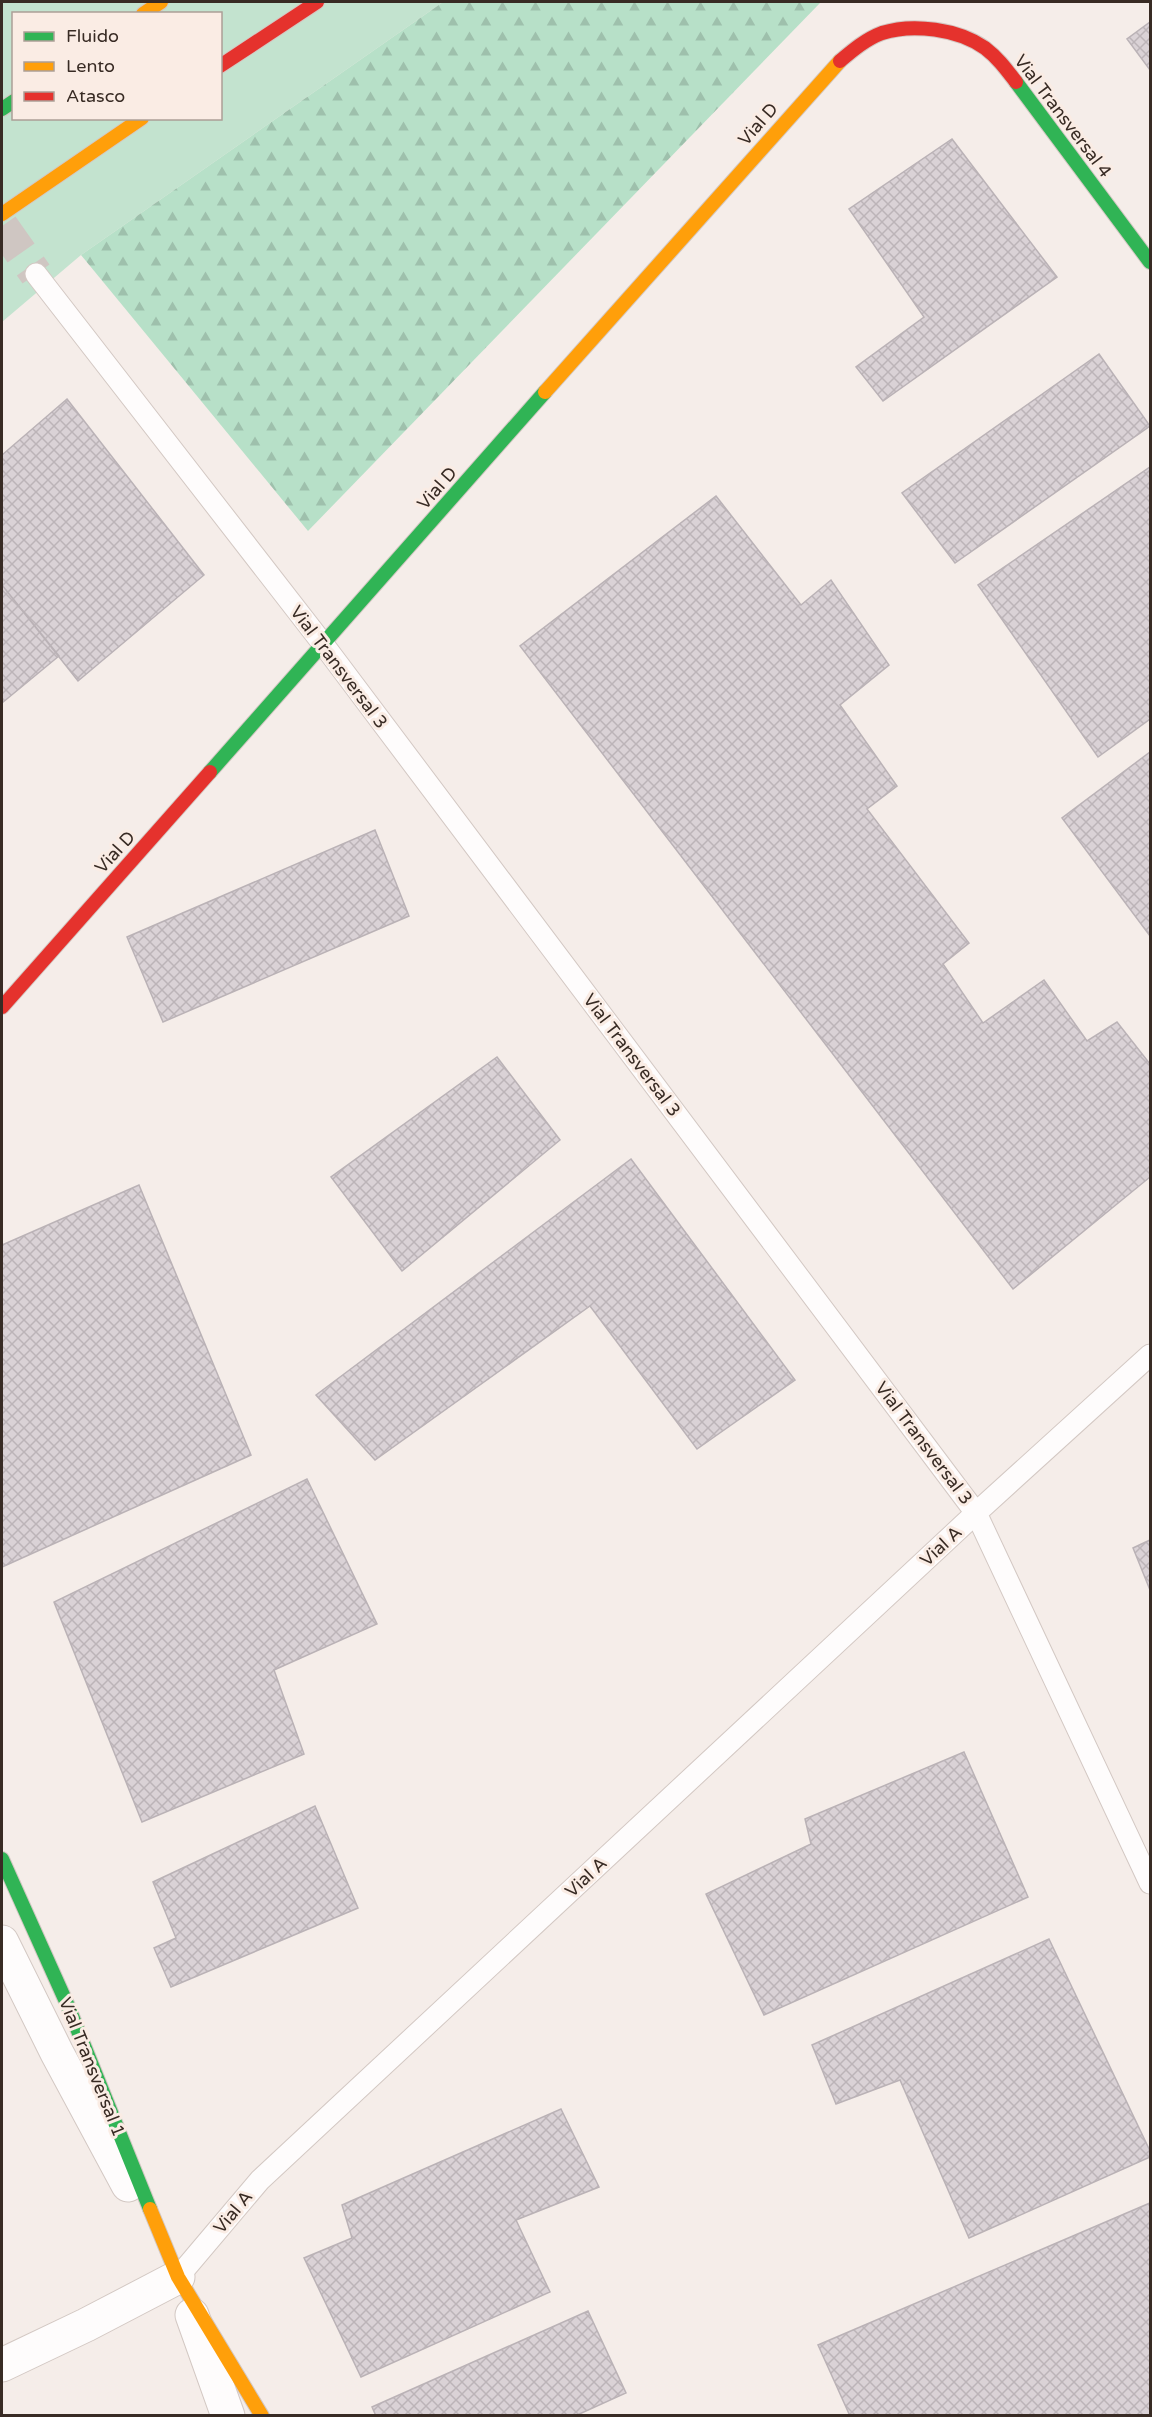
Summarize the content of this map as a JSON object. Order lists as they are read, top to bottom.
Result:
{
  "streets": {
    "main road": ["Vial Transversal 4", "Vial D", "Vial Transversal 1"],
    "street": ["Vial A"],
    "lane": ["Vial Transversal 3"]
  },
  "crossings": [
    ["Vial Transversal 4", "Vial D"],
    ["Vial D", "Vial Transversal 3"],
    ["Vial Transversal 3", "Vial A"],
    ["Vial A", "Vial Transversal 1"]
  ],
  "legend": ["Fluido", "Lento", "Atasco"]
}
